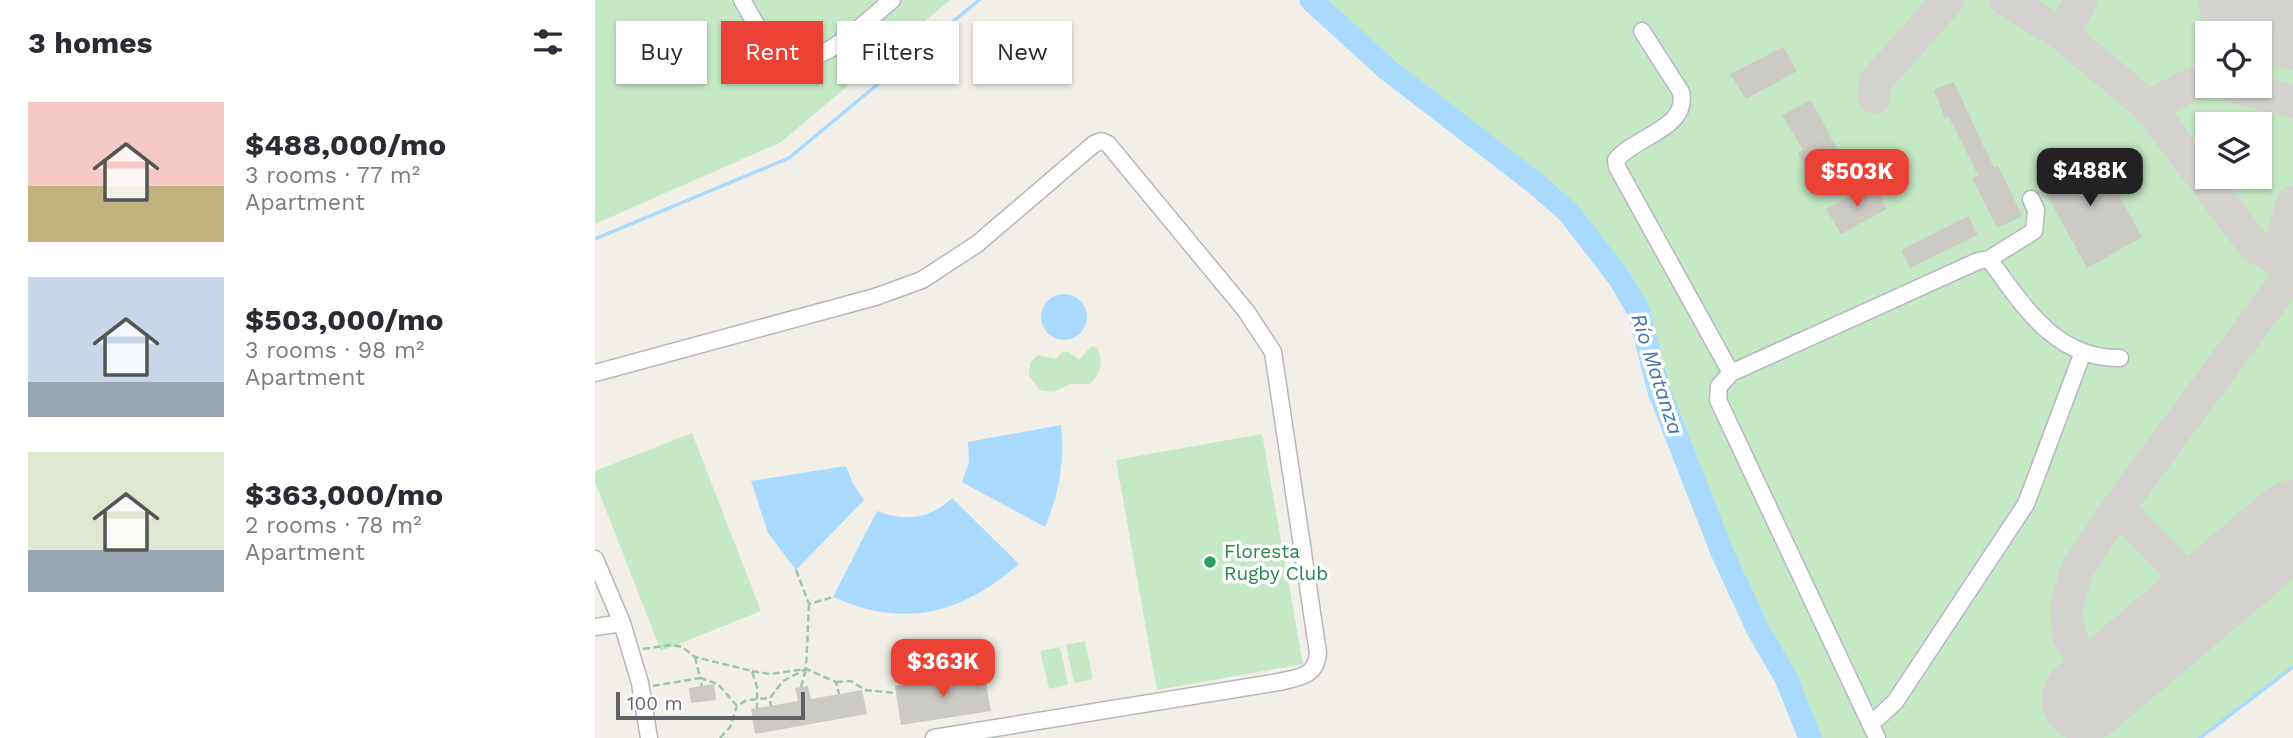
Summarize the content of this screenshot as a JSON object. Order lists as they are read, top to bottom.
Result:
{
  "water": ["Río Matanza"],
  "places": ["Floresta Rugby Club"],
  "scale_bar": "100 m",
  "page": {
    "heading": "3 homes",
    "chip": [
      "Buy",
      "Rent",
      "Filters",
      "New"
    ],
    "list": [
      {
        "name": "$488,000/mo",
        "note": "3 rooms · 77 m² · Apartment"
      },
      {
        "name": "$503,000/mo",
        "note": "3 rooms · 98 m² · Apartment"
      },
      {
        "name": "$363,000/mo",
        "note": "2 rooms · 78 m² · Apartment"
      }
    ],
    "price": ["$488K", "$503K", "$363K"],
    "scale": "100 m"
  }
}
